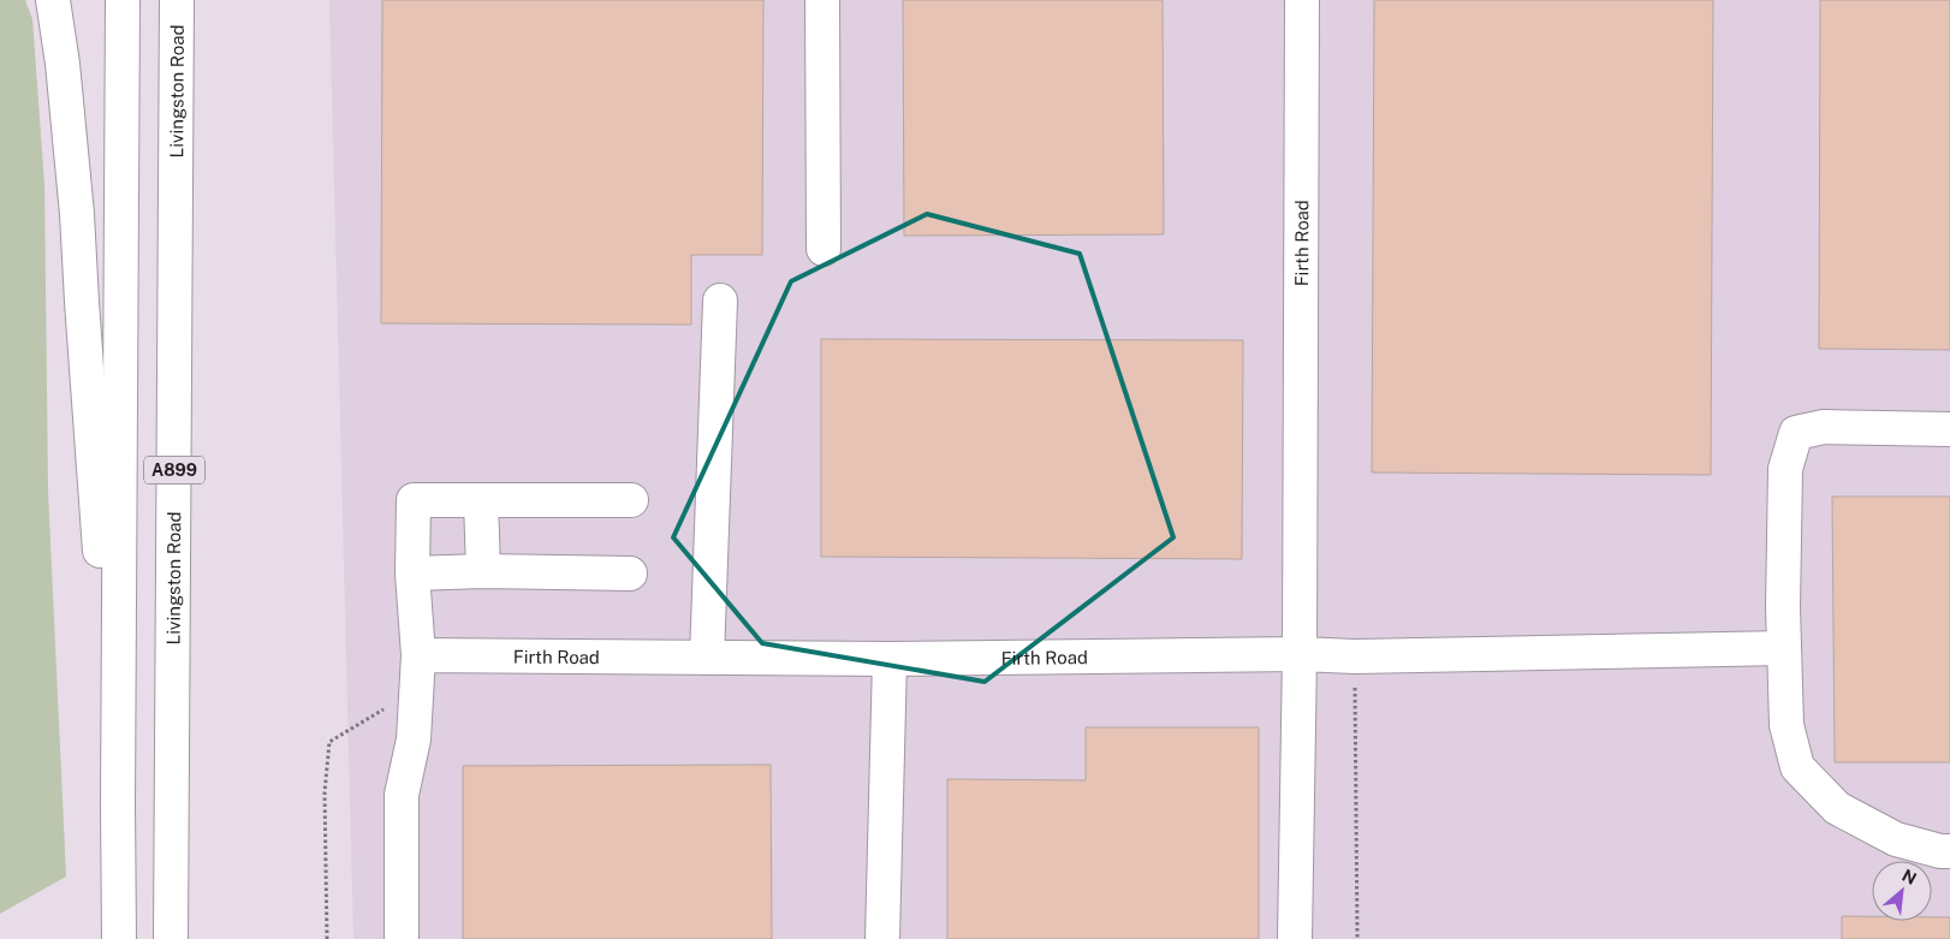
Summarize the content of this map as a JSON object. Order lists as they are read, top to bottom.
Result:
{
  "streets": {
    "main road": ["Livingston Road", "Firth Road", "A899"]
  },
  "north": "top right"
}
